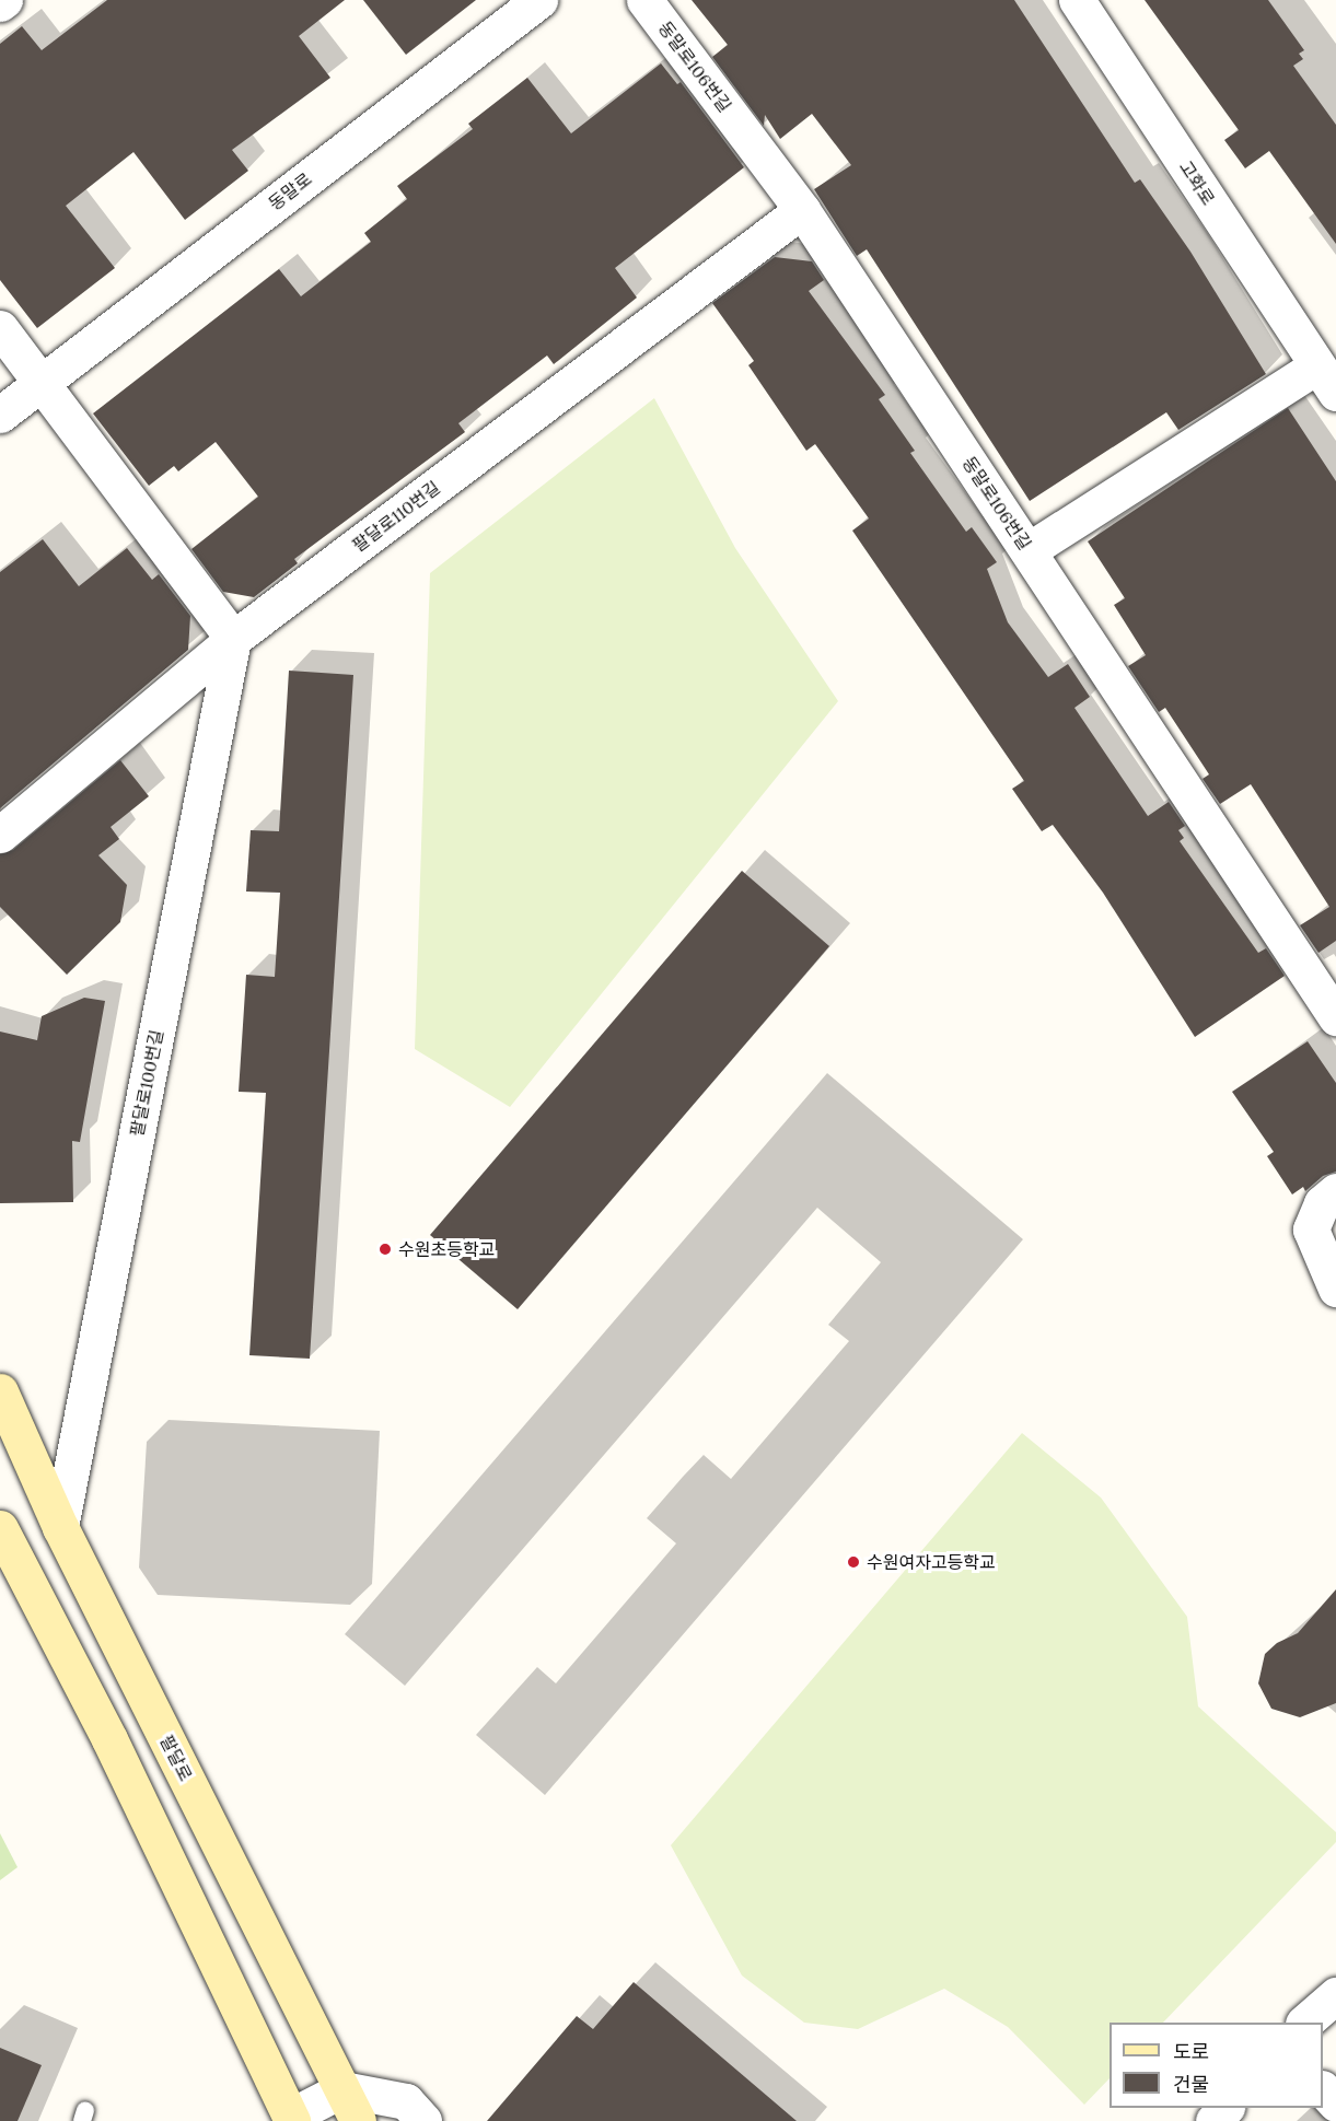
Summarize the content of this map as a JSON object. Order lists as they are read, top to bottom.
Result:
{
  "streets": {
    "main road": ["팔달로"],
    "street": [
      "동말로106번길",
      "고화로",
      "동말로",
      "팔달로110번길",
      "팔달로100번길"
    ]
  },
  "crossings": [
    ["동말로106번길", "고화로"],
    ["동말로106번길", "팔달로110번길"],
    ["팔달로110번길", "팔달로100번길"],
    ["팔달로100번길", "팔달로"]
  ],
  "places": ["수원초등학교", "수원여자고등학교"],
  "legend": ["도로", "건물"]
}
